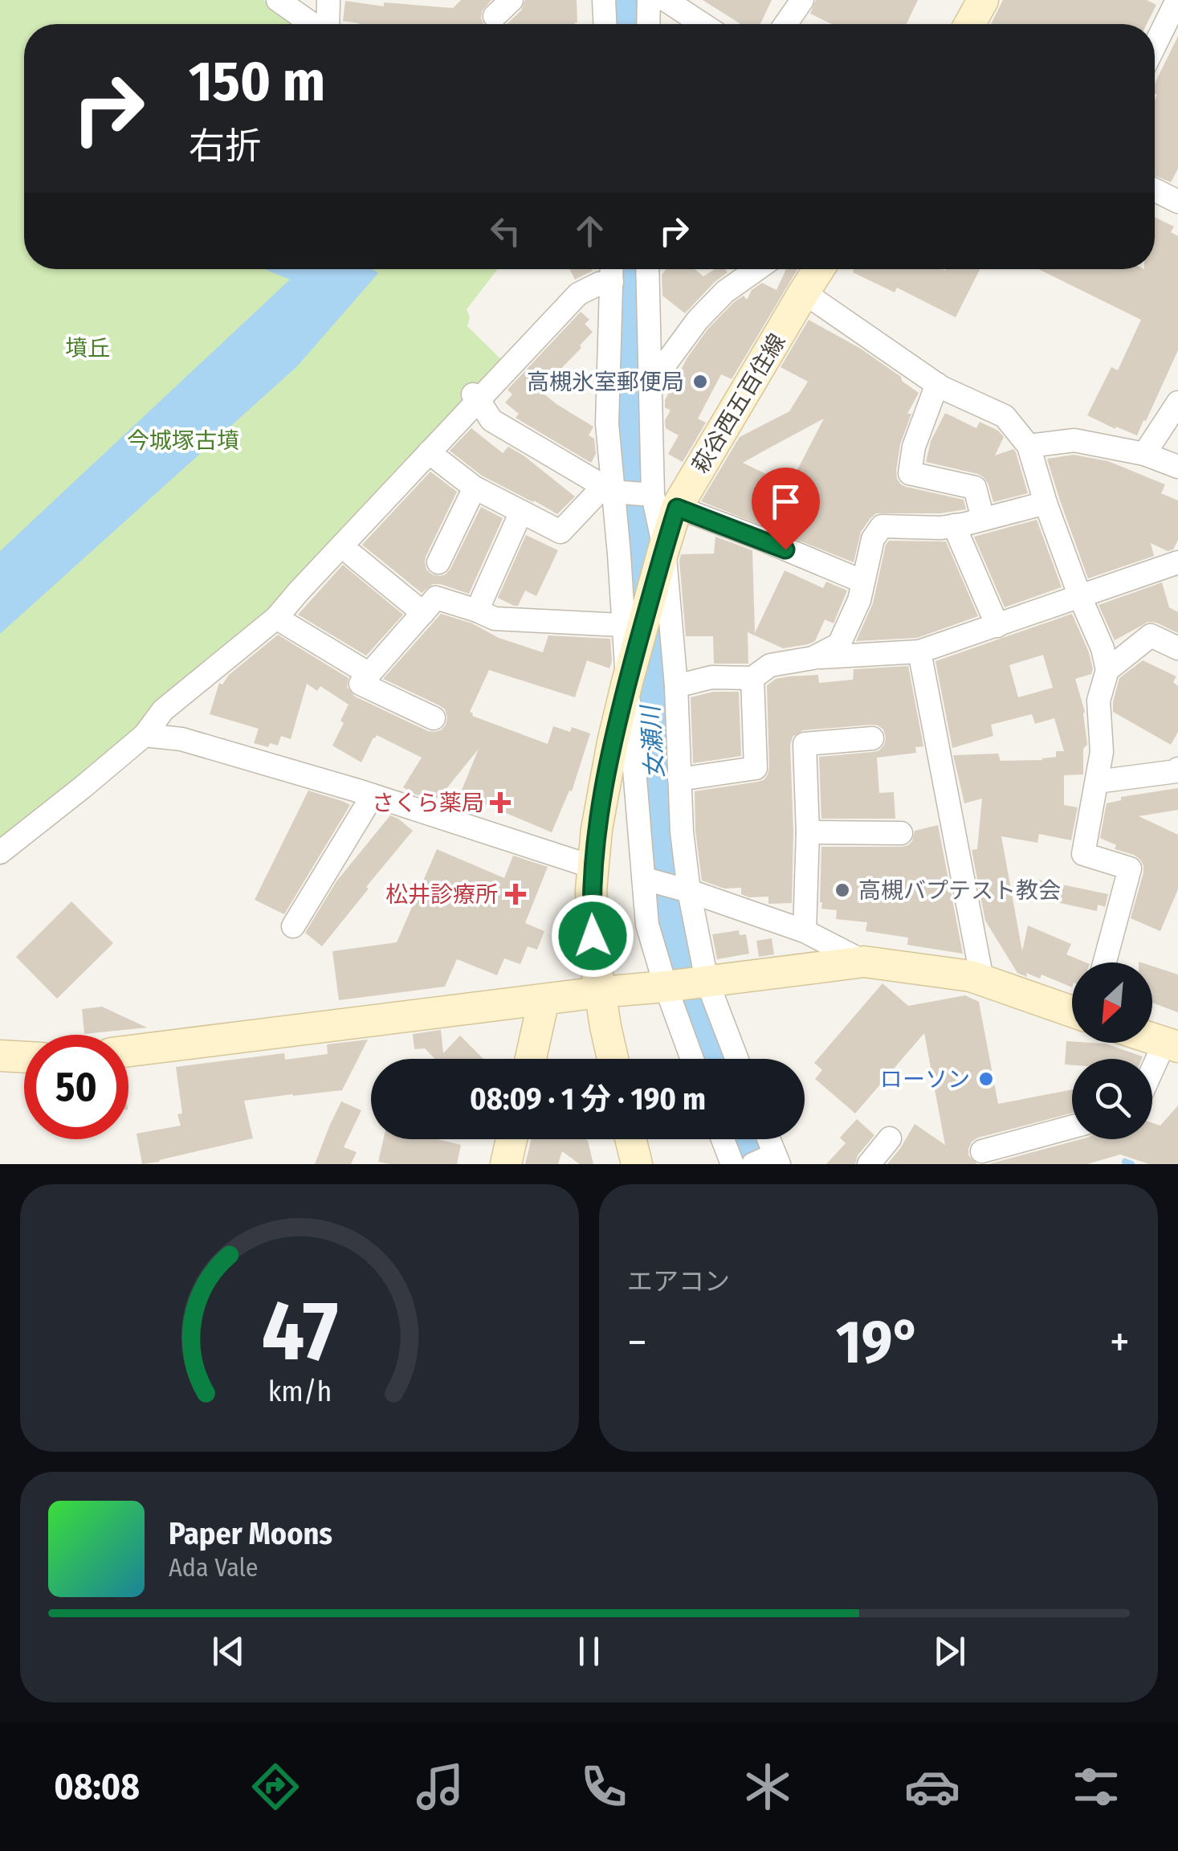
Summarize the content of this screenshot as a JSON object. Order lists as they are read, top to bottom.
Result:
{
  "streets": {
    "street": ["萩谷西五百住線"]
  },
  "water": ["女瀬川"],
  "parks": ["墳丘", "今城塚古墳"],
  "places": {
    "other": ["高槻氷室郵便局", "高槻バプテスト教会", "ローソン"],
    "health": ["さくら薬局", "松井診療所"]
  },
  "north": "bottom left",
  "page": {
    "turn": ["150 m", "右折"],
    "limit": "50",
    "trip": "08:09 · 1 分 · 190 m",
    "tile": "エアコン",
    "heat": ["−", "19°", "+"],
    "song": ["Paper Moons", "Ada Vale"],
    "tabs": "08:08",
    "gauge": ["47", "km/h"]
  }
}
